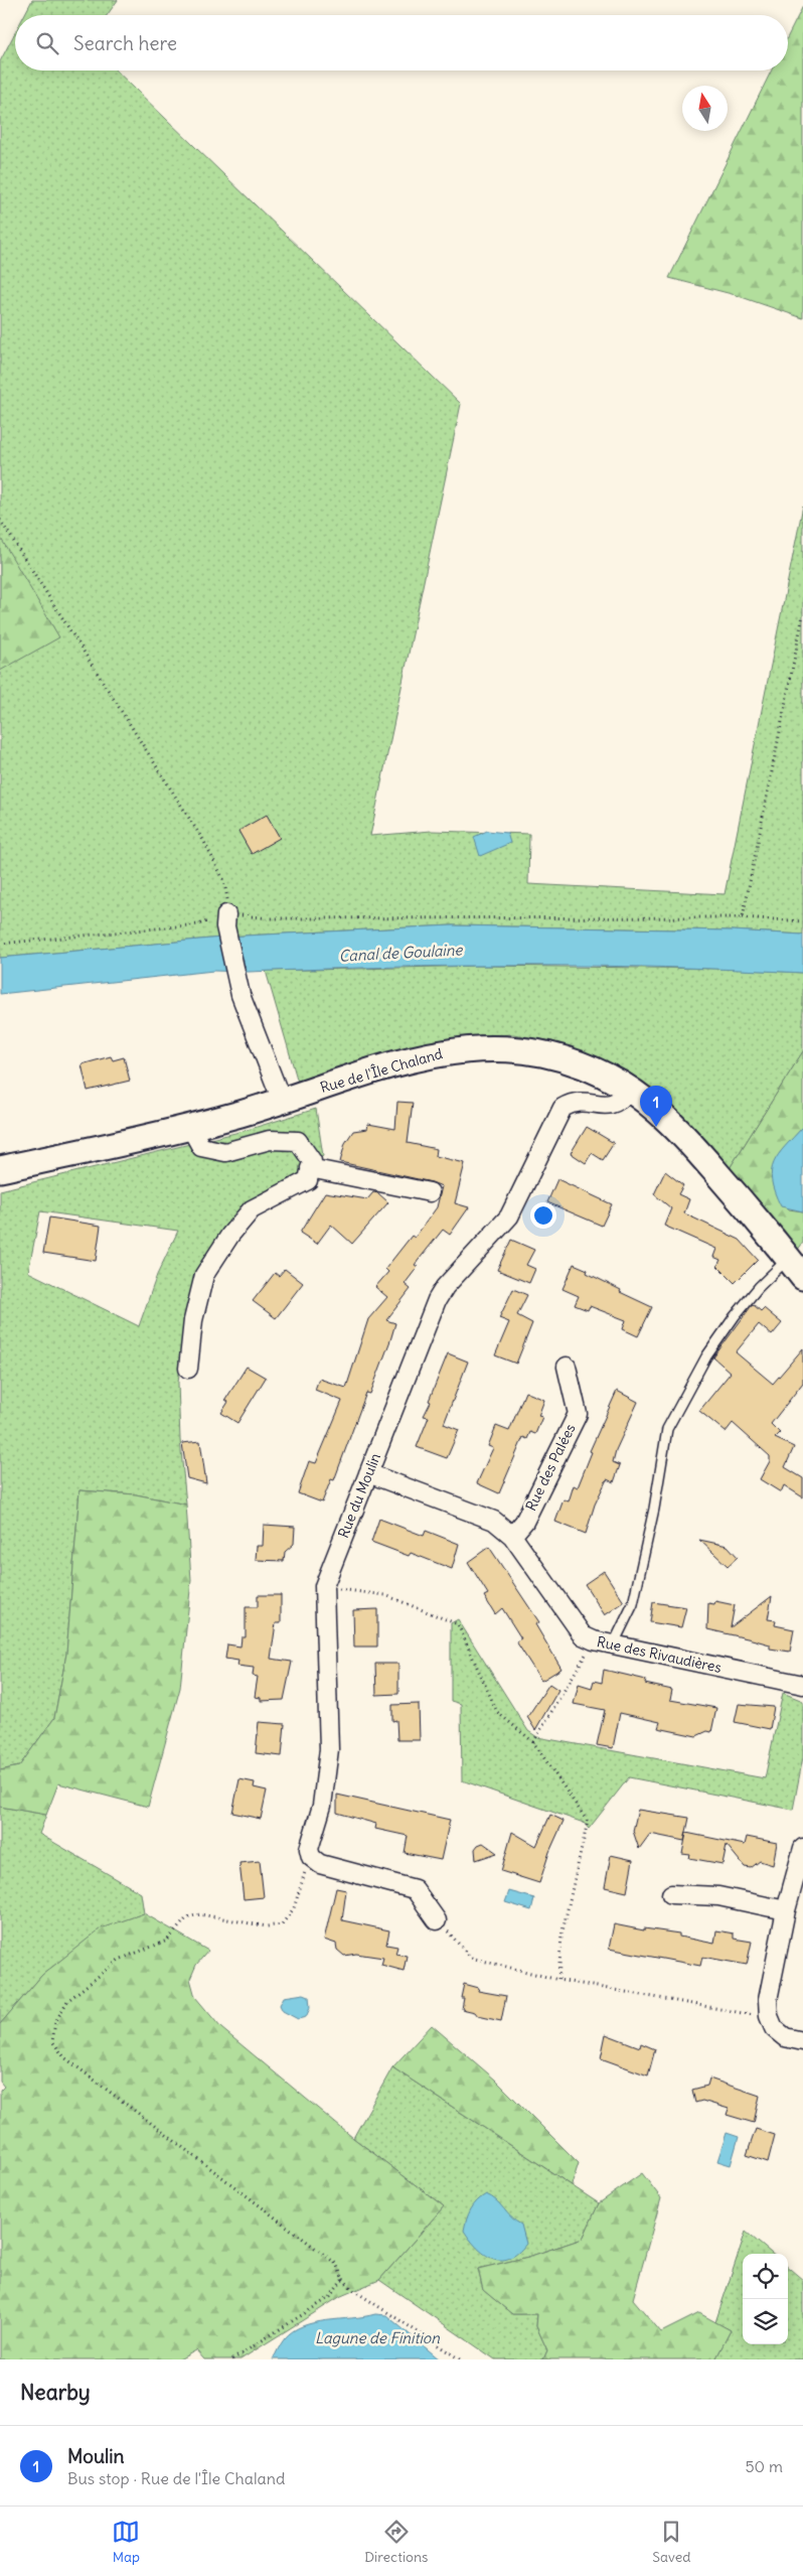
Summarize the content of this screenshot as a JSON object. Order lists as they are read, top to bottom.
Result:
{
  "streets": {
    "street": [
      "Rue de l'Île Chaland",
      "Rue des Palées",
      "Rue du Moulin",
      "Rue des Rivaudières"
    ]
  },
  "crossings": [
    ["Rue de l'Île Chaland", "Rue du Moulin"],
    ["Rue des Palées", "Rue des Rivaudières"],
    ["Rue du Moulin", "Rue des Rivaudières"]
  ],
  "water": ["Canal de Goulaine", "Lagune de Finition"],
  "north": "top",
  "page": {
    "search": "Search here",
    "pins": "1",
    "heading": "Nearby",
    "list": [
      {
        "mark": "1",
        "name": "Moulin",
        "note": "Bus stop · Rue de l'Île Chaland",
        "value": "50 m"
      }
    ],
    "nav": ["Map", "Directions", "Saved"]
  }
}
